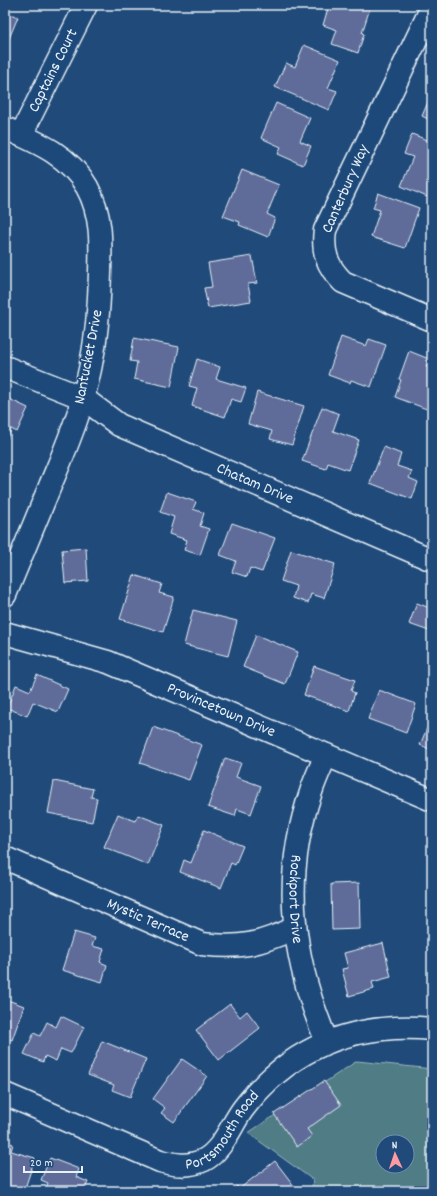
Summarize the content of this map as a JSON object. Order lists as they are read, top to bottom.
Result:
{
  "streets": {
    "street": [
      "Captains Court",
      "Canterbury Way",
      "Nantucket Drive",
      "Chatam Drive",
      "Provincetown Drive",
      "Rockport Drive",
      "Mystic Terrace",
      "Portsmouth Road"
    ]
  },
  "crossings": [
    ["Captains Court", "Nantucket Drive"],
    ["Nantucket Drive", "Chatam Drive"],
    ["Provincetown Drive", "Rockport Drive"],
    ["Rockport Drive", "Mystic Terrace"],
    ["Rockport Drive", "Portsmouth Road"]
  ],
  "scale_bar": "20 m",
  "north": "top"
}
